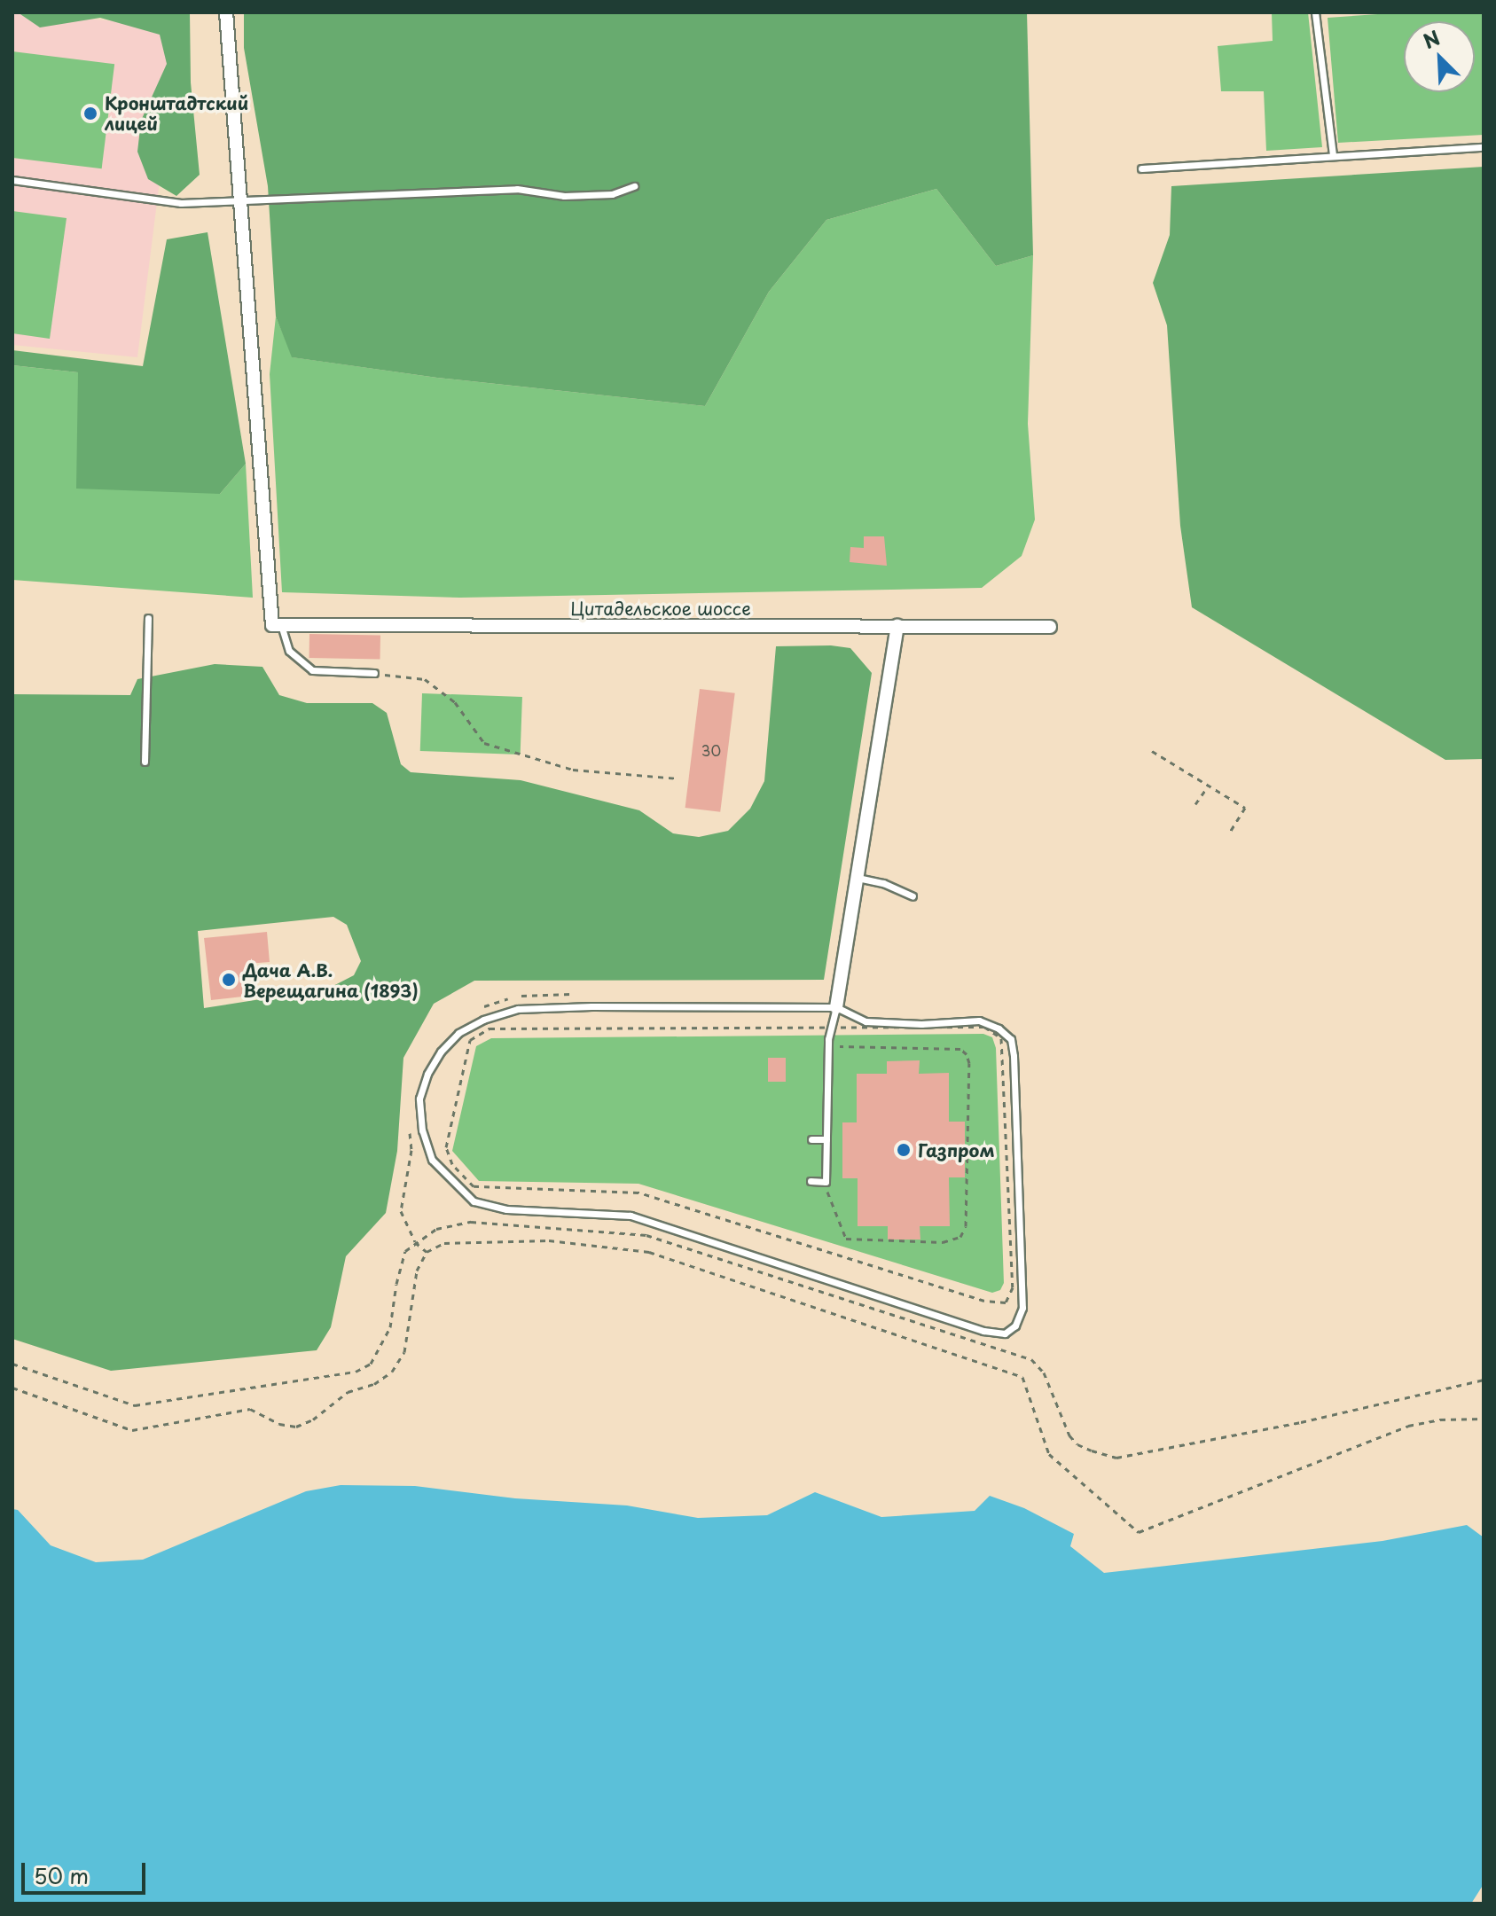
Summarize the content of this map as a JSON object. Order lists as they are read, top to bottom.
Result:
{
  "streets": {
    "street": ["Цитадельское шоссе"]
  },
  "places": ["Кронштадтский лицей", "Дача А.В. Верещагина (1893)", "Газпром"],
  "house_numbers": ["30"],
  "scale_bar": "50 m",
  "north": "top left"
}
